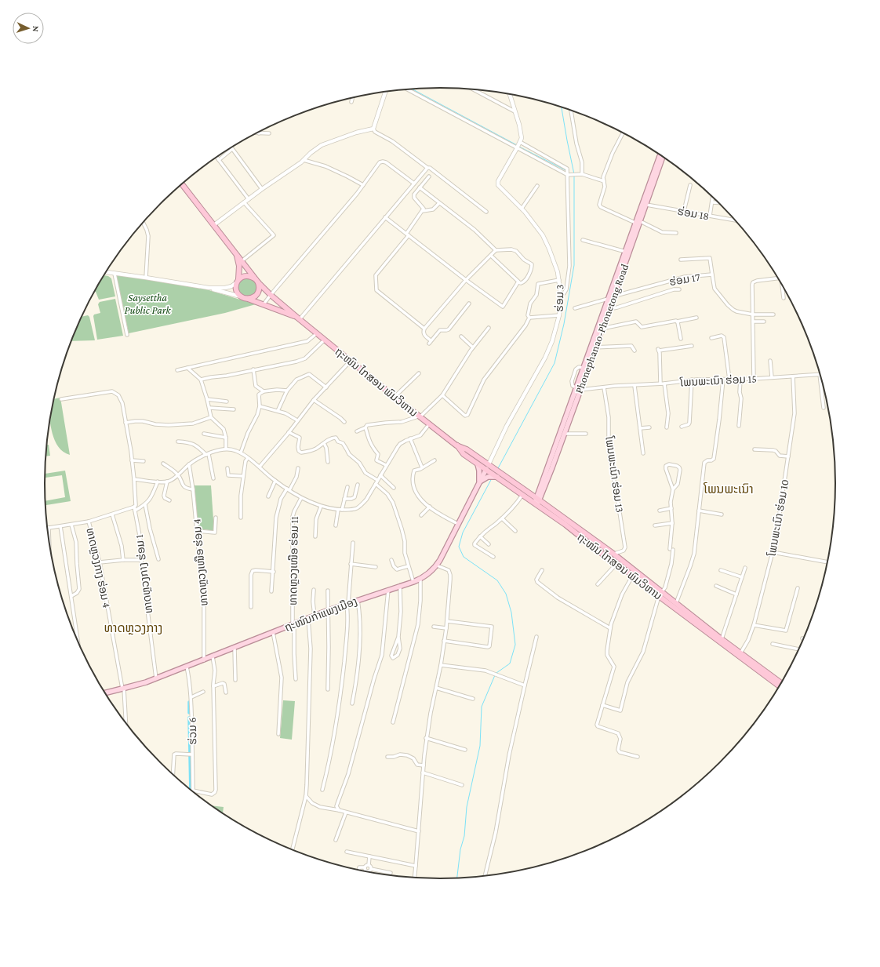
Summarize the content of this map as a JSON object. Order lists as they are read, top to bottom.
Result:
{
  "streets": {
    "highway": ["ຖະໜົນ ໄກສອນ ພົມວິຫານ"],
    "main road": ["Phonephanao-Phonetong Road", "ຖະໜົນກຳແພງເມືອງ"],
    "street": [
      "ຮ່ອມ 18",
      "ຮ່ອມ 17",
      "ຮ່ອມ 3",
      "ໂພນພະເນົາ ຮ່ອມ 15",
      "ໂພນພະເນົາ ຮ່ອມ 13",
      "ໂພນພະເນົາ ຮ່ອມ 10",
      "ທາດຫຼວງເໜືອ ຮ່ອມ 11",
      "ທາດຫຼວງເໜືອ ຮ່ອມ 4",
      "ທາດຫຼວງກາງ ຮ່ອມ 4",
      "ທາດຫຼວງກາງ ຮ່ອມ 1",
      "ຮ່ວມ 6"
    ]
  },
  "crossings": [
    ["ຮ່ອມ 18", "Phonephanao-Phonetong Road"],
    ["ຮ່ອມ 17", "Phonephanao-Phonetong Road"],
    ["ຮ່ອມ 3", "ຖະໜົນ ໄກສອນ ພົມວິຫານ"],
    ["ຮ່ອມ 3", "ຖະໜົນກຳແພງເມືອງ"],
    ["Phonephanao-Phonetong Road", "ໂພນພະເນົາ ຮ່ອມ 15"],
    ["Phonephanao-Phonetong Road", "ຖະໜົນ ໄກສອນ ພົມວິຫານ"],
    ["ໂພນພະເນົາ ຮ່ອມ 15", "ໂພນພະເນົາ ຮ່ອມ 13"],
    ["ໂພນພະເນົາ ຮ່ອມ 15", "ໂພນພະເນົາ ຮ່ອມ 10"],
    ["ຖະໜົນ ໄກສອນ ພົມວິຫານ", "ໂພນພະເນົາ ຮ່ອມ 13"],
    ["ຖະໜົນ ໄກສອນ ພົມວິຫານ", "ໂພນພະເນົາ ຮ່ອມ 10"],
    ["ຖະໜົນ ໄກສອນ ພົມວິຫານ", "ຖະໜົນກຳແພງເມືອງ"],
    ["ທາດຫຼວງເໜືອ ຮ່ອມ 11", "ຖະໜົນກຳແພງເມືອງ"],
    ["ທາດຫຼວງເໜືອ ຮ່ອມ 4", "ຖະໜົນກຳແພງເມືອງ"],
    ["ທາດຫຼວງກາງ ຮ່ອມ 4", "ຖະໜົນກຳແພງເມືອງ"],
    ["ທາດຫຼວງກາງ ຮ່ອມ 1", "ຖະໜົນກຳແພງເມືອງ"],
    ["ຖະໜົນກຳແພງເມືອງ", "ຮ່ວມ 6"]
  ],
  "districts": ["ໂພນພະເນົາ", "ທາດຫຼວງກາງ"],
  "parks": ["Saysettha Public Park"],
  "north": "right"
}
